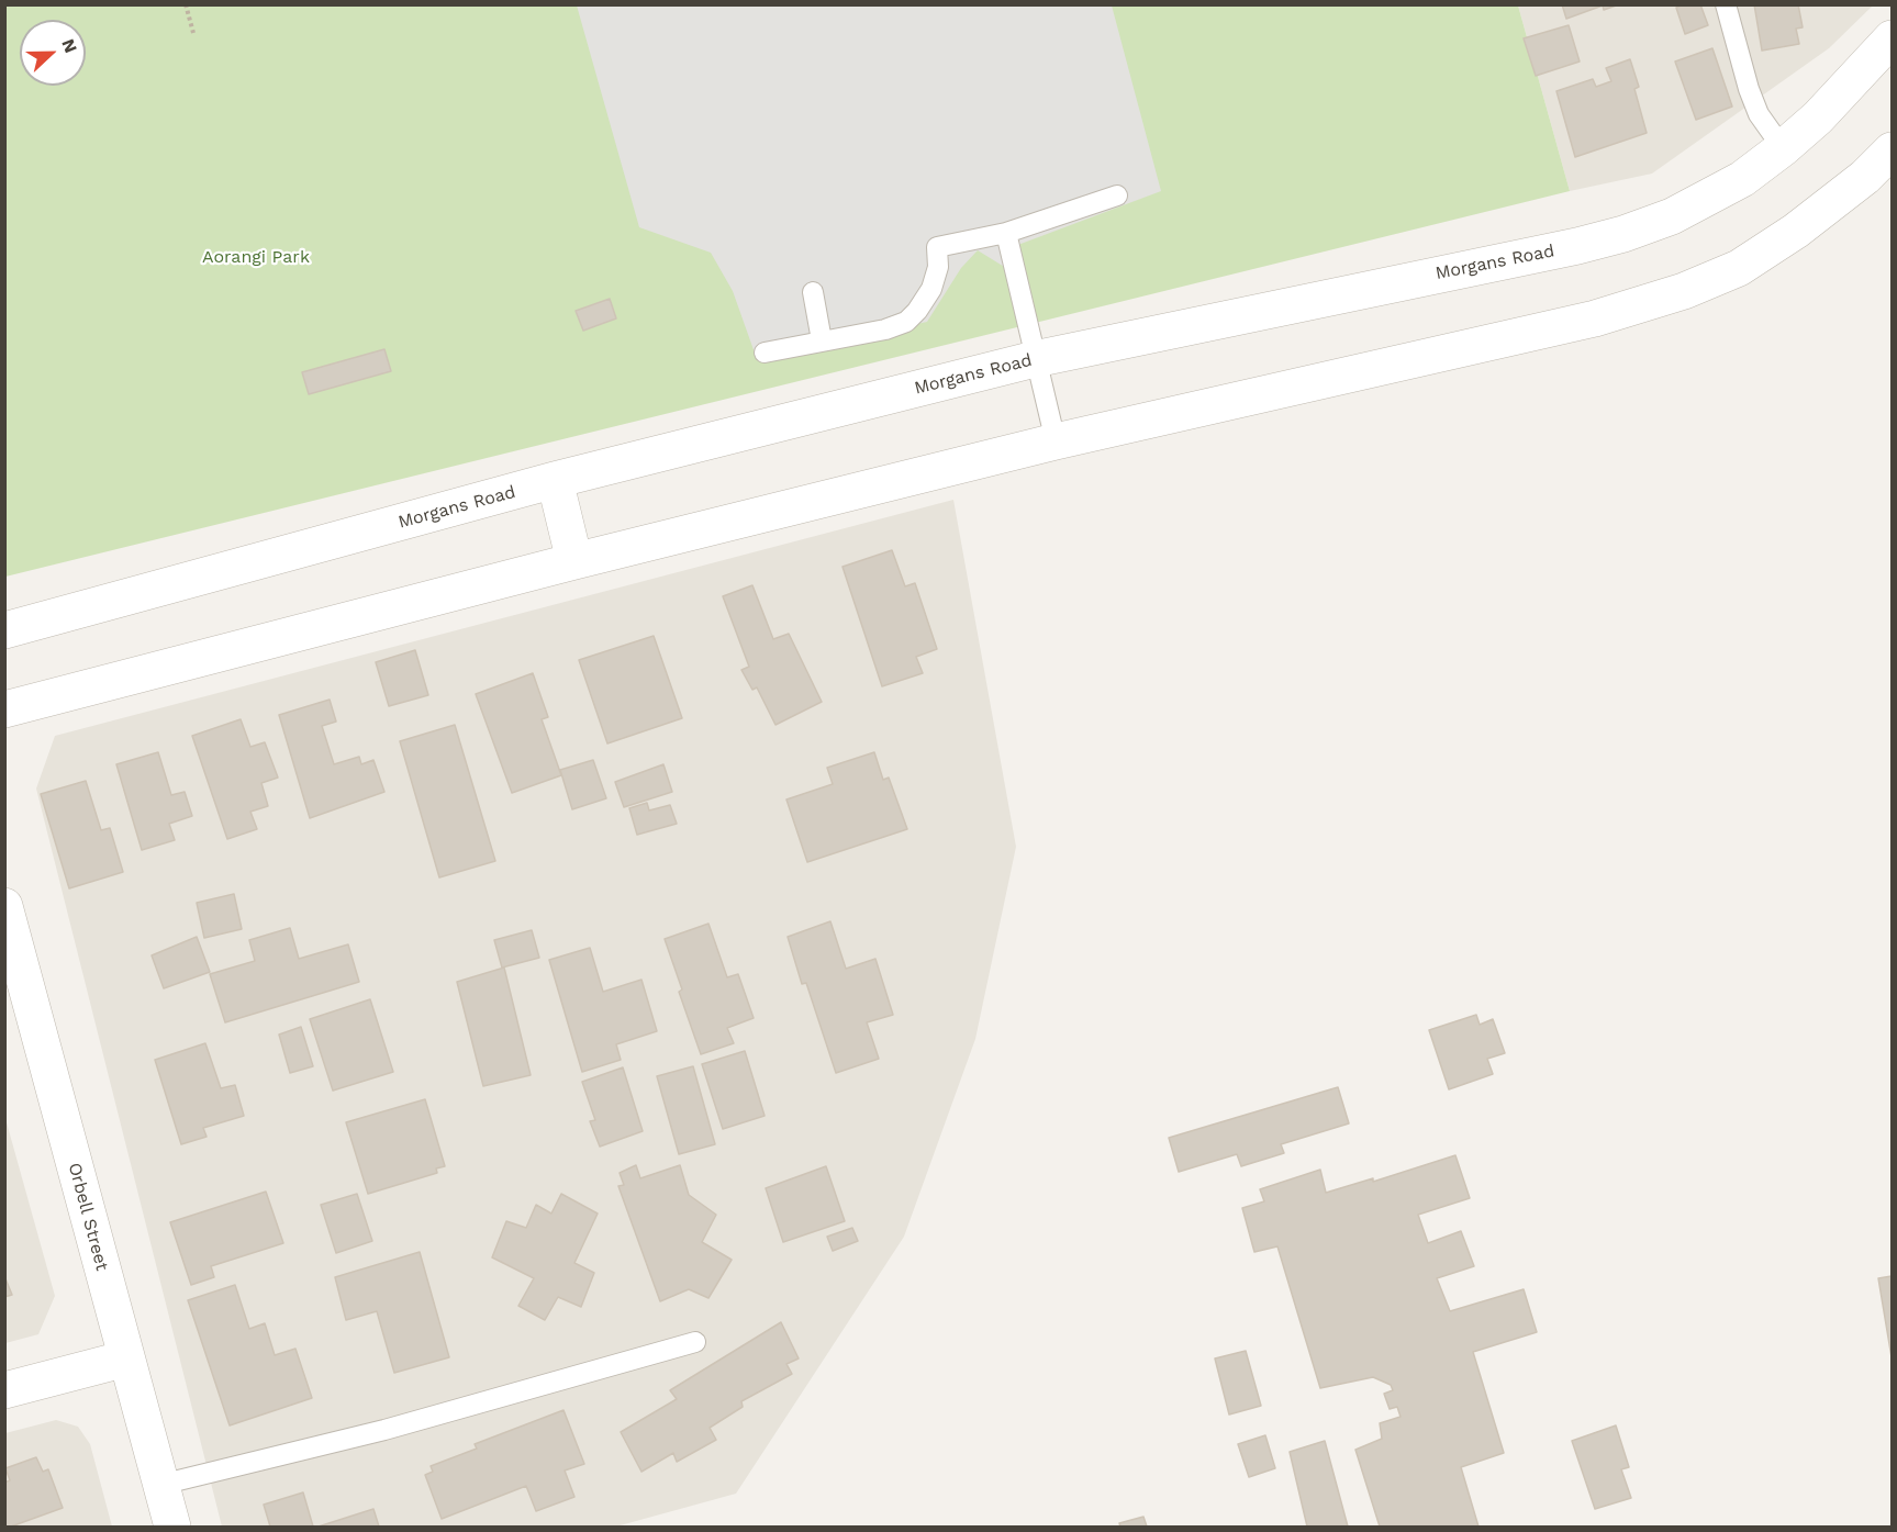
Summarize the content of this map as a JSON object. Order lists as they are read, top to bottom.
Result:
{
  "streets": {
    "street": ["Morgans Road", "Orbell Street"]
  },
  "parks": ["Aorangi Park"],
  "north": "right"
}
